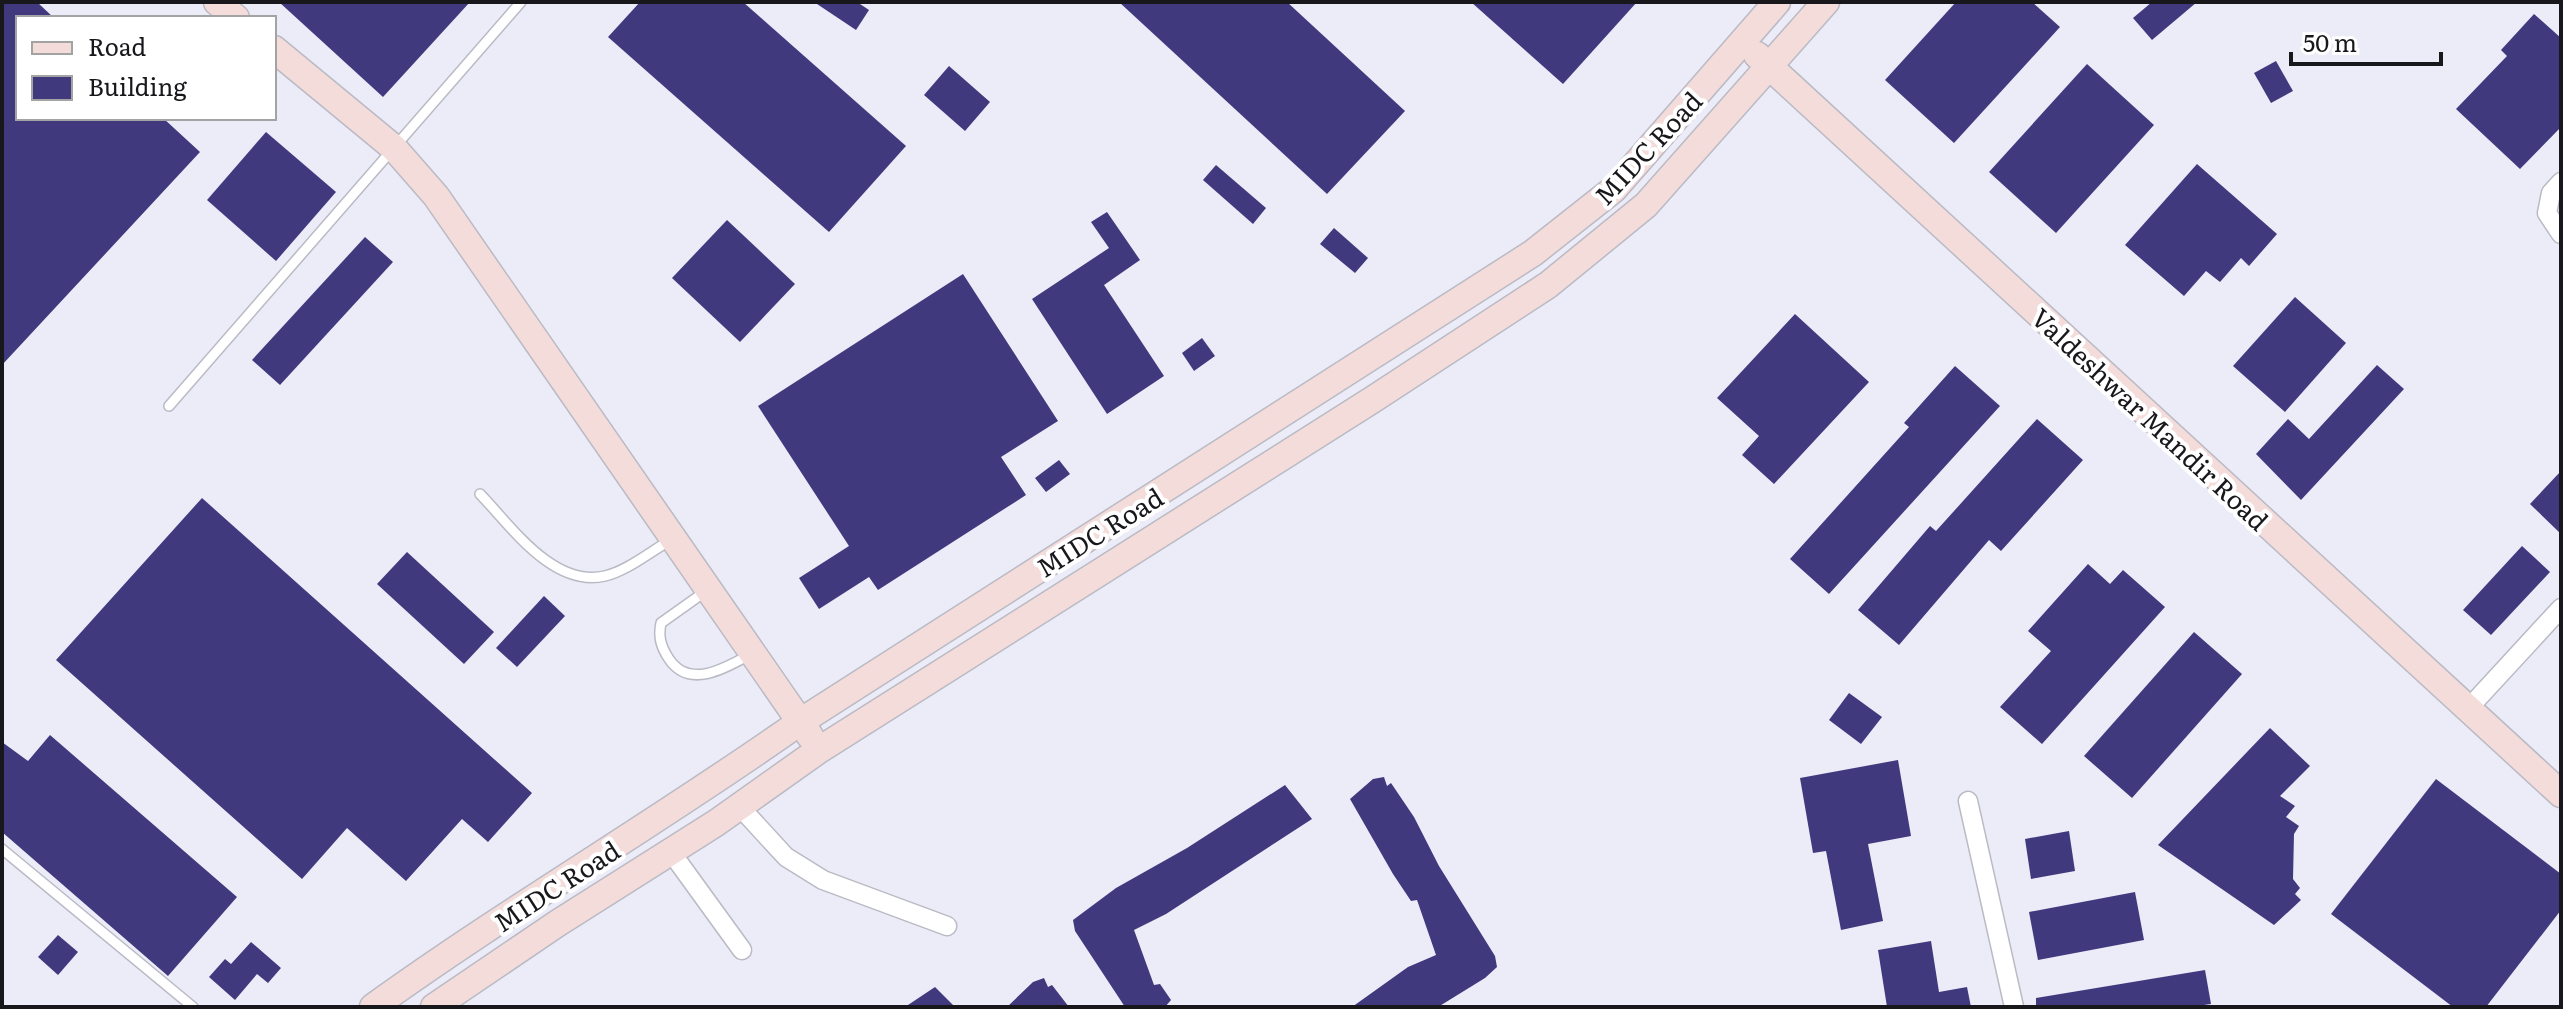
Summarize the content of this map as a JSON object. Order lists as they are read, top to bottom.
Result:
{
  "streets": {
    "main road": ["MIDC Road", "Valdeshwar Mandir Road"]
  },
  "crossings": [
    ["MIDC Road", "Valdeshwar Mandir Road"]
  ],
  "legend": ["Road", "Building"],
  "scale_bar": "50 m"
}
